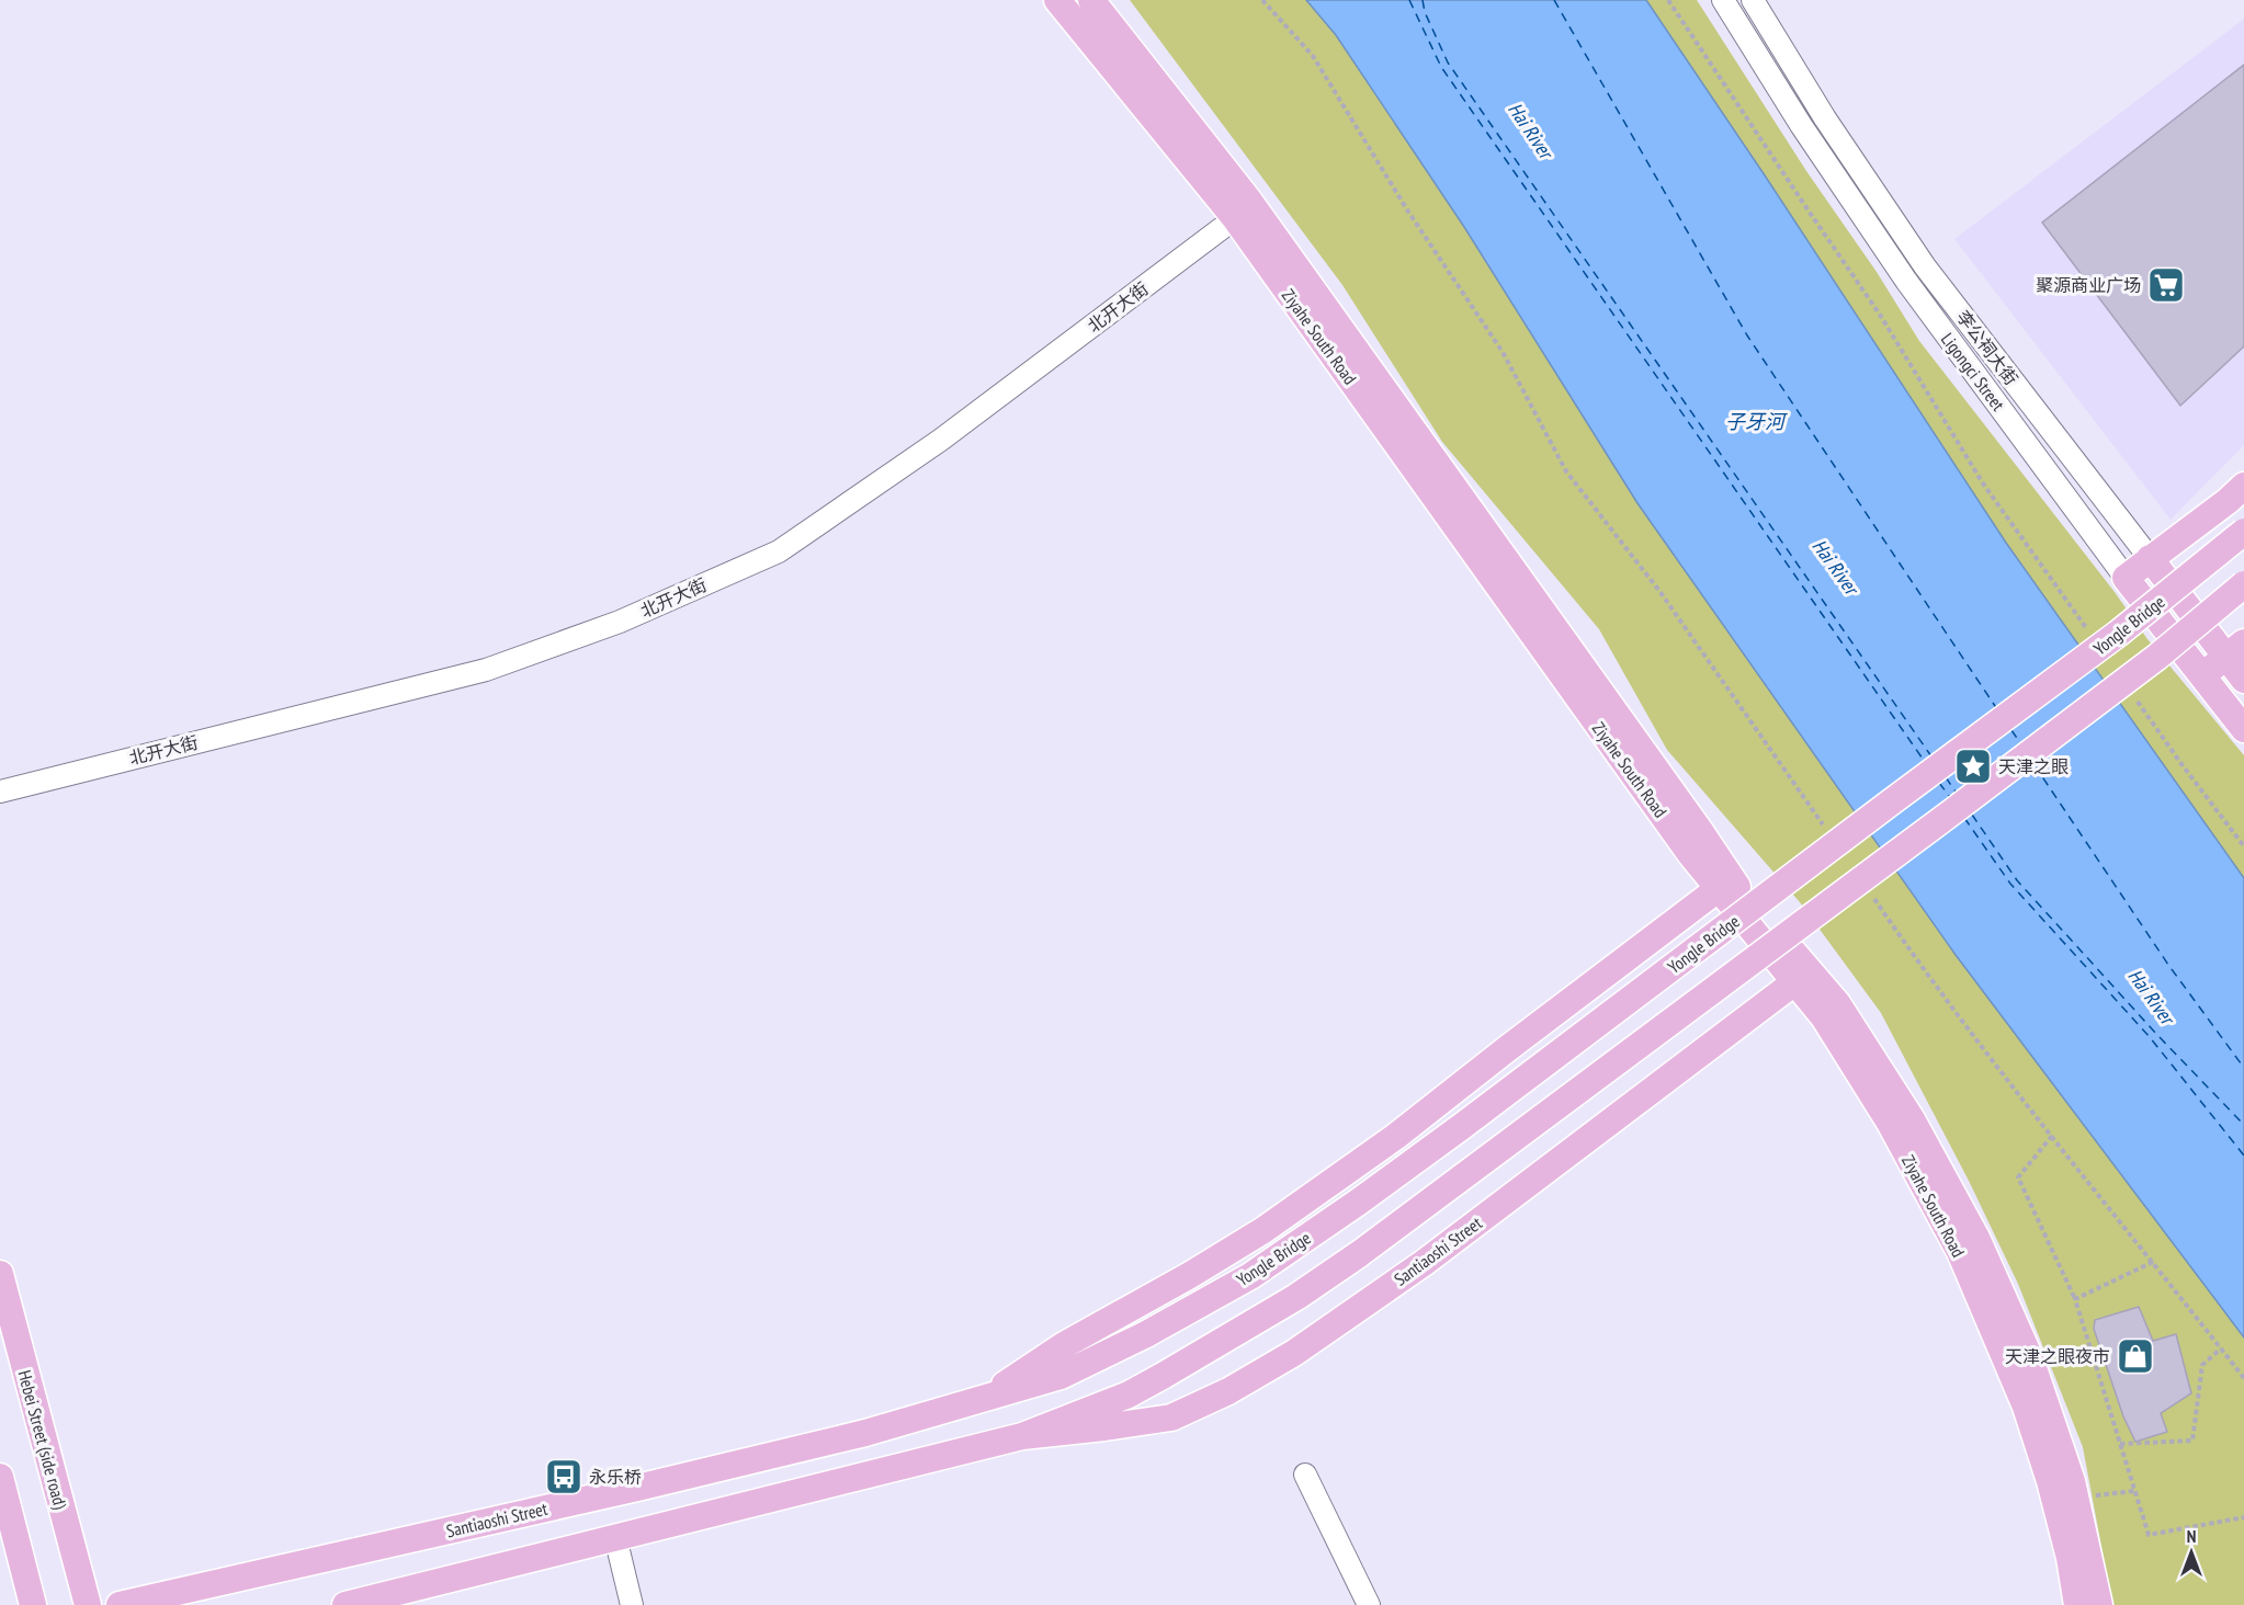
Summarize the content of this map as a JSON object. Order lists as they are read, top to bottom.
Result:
{
  "streets": {
    "main road": [
      "Ziyahe South Road",
      "李公祠大街",
      "Ligongci Street",
      "Yongle Bridge",
      "Santiaoshi Street",
      "Hebei Street (side road)"
    ],
    "street": ["北开大街"]
  },
  "crossings": [
    ["北开大街", "Ziyahe South Road"],
    ["Ziyahe South Road", "Santiaoshi Street"],
    ["Yongle Bridge", "Santiaoshi Street"]
  ],
  "water": ["Hai River", "子牙河"],
  "places": {
    "supermarket": ["聚源商业广场"],
    "place": ["天津之眼"],
    "shop": ["天津之眼夜市"],
    "bus stop": ["永乐桥"]
  },
  "north": "top"
}
